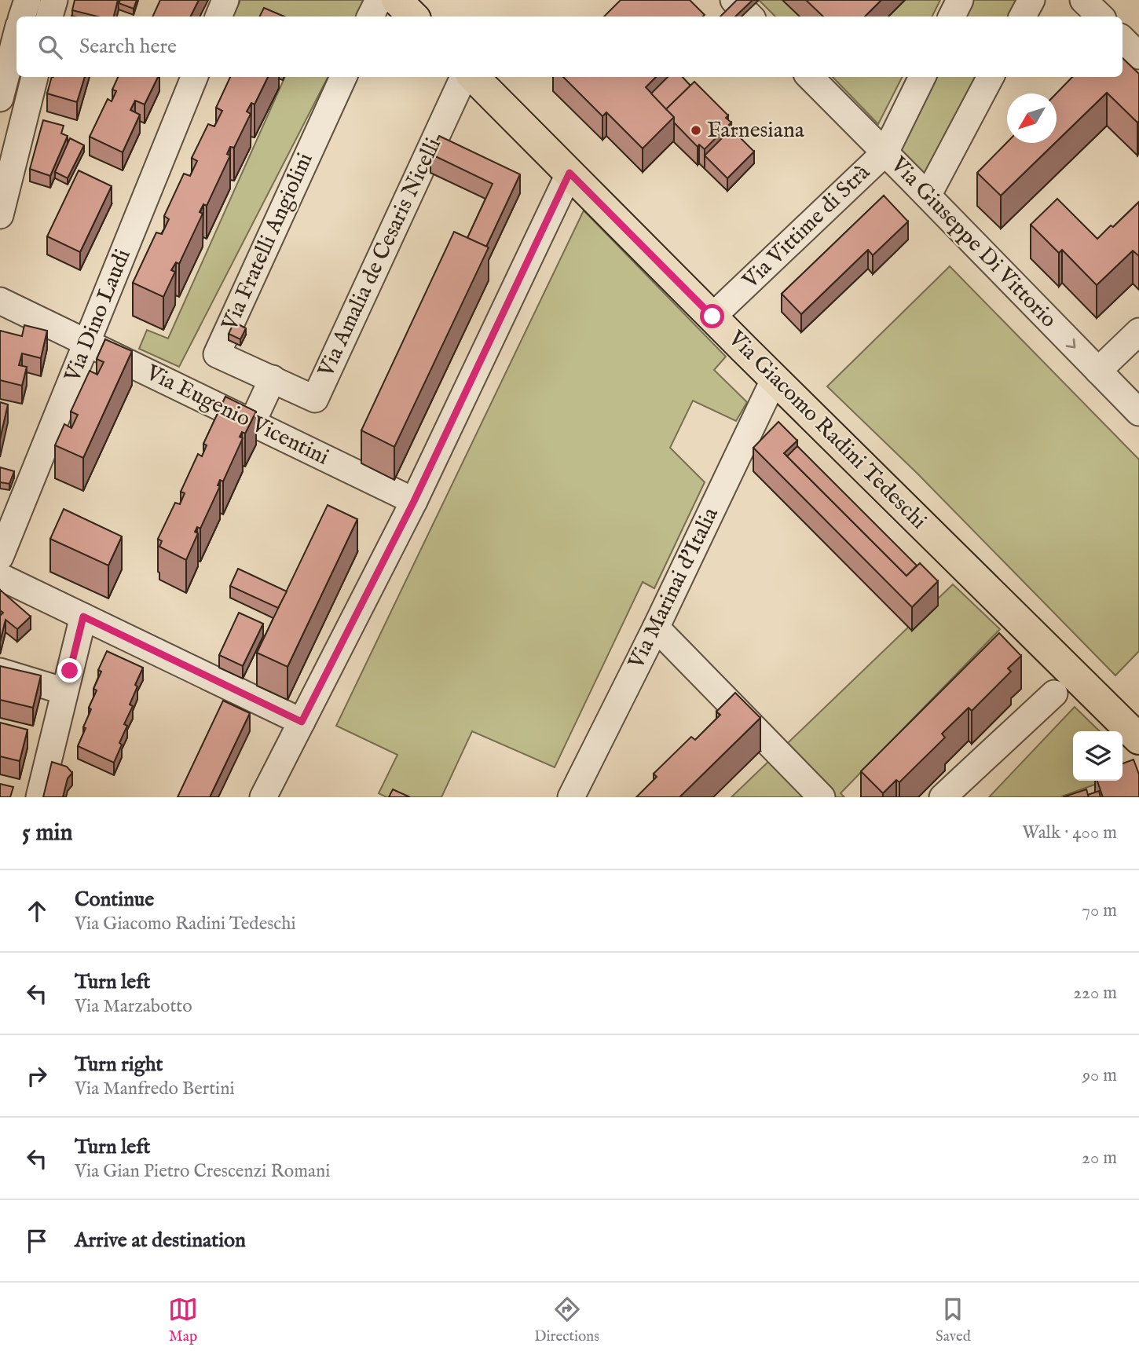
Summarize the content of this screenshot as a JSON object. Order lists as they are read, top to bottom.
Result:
{
  "streets": {
    "main road": ["Via Giacomo Radini Tedeschi"],
    "street": [
      "Via Vittime di Strà",
      "Via Fratelli Angiolini",
      "Via Giuseppe Di Vittorio",
      "Via Amalia de Cesaris Nicelli",
      "Via Dino Laudi",
      "Via Eugenio Vicentini",
      "Via Marinai d'Italia"
    ]
  },
  "crossings": [
    ["Via Vittime di Strà", "Via Giuseppe Di Vittorio"],
    ["Via Vittime di Strà", "Via Giacomo Radini Tedeschi"],
    ["Via Fratelli Angiolini", "Via Amalia de Cesaris Nicelli"],
    ["Via Dino Laudi", "Via Eugenio Vicentini"],
    ["Via Giacomo Radini Tedeschi", "Via Marinai d'Italia"]
  ],
  "one_way": ["Via Giuseppe Di Vittorio"],
  "places": ["Farnesiana"],
  "north": "bottom left",
  "page": {
    "search": "Search here",
    "heading": ["5 min", "Walk · 400 m"],
    "list": [
      ["Continue", "Via Giacomo Radini Tedeschi", "70 m"],
      ["Turn left", "Via Marzabotto", "220 m"],
      ["Turn right", "Via Manfredo Bertini", "90 m"],
      ["Turn left", "Via Gian Pietro Crescenzi Romani", "20 m"],
      "Arrive at destination"
    ],
    "nav": ["Map", "Directions", "Saved"]
  }
}
